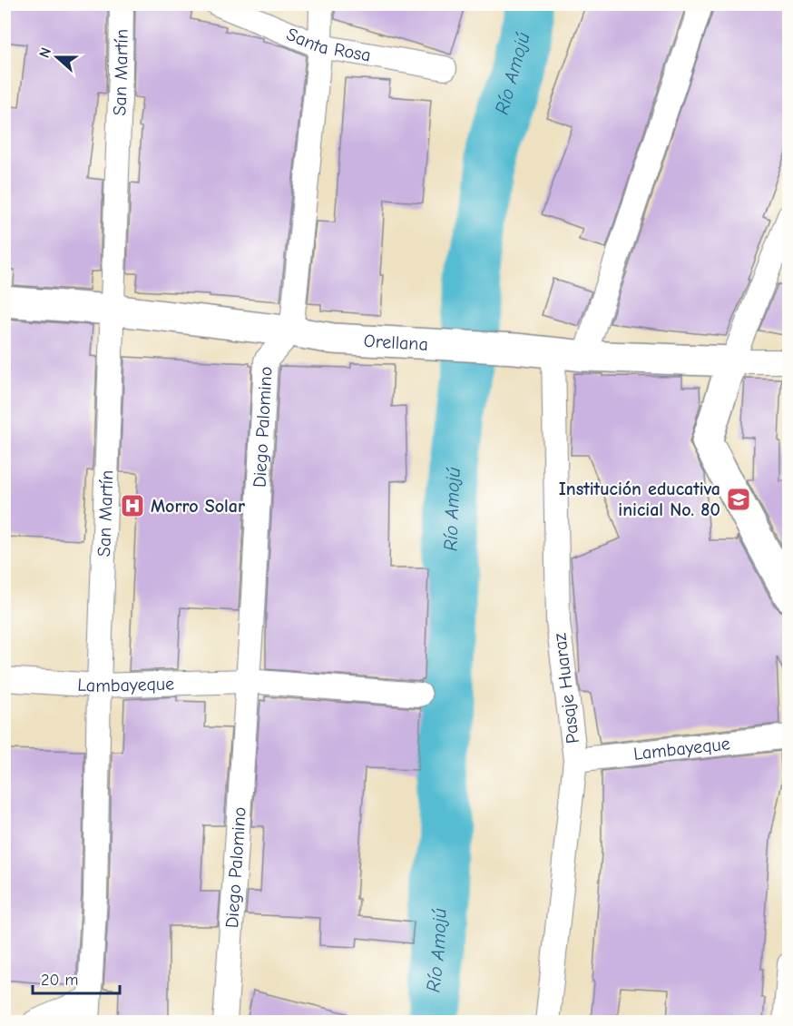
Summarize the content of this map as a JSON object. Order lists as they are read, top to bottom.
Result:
{
  "streets": {
    "street": [
      "Santa Rosa",
      "San Martín",
      "Orellana",
      "Diego Palomino",
      "Lambayeque",
      "Pasaje Huaraz"
    ]
  },
  "crossings": [
    ["San Martín", "Orellana"],
    ["San Martín", "Lambayeque"],
    ["Orellana", "Diego Palomino"],
    ["Orellana", "Pasaje Huaraz"],
    ["Diego Palomino", "Lambayeque"],
    ["Lambayeque", "Pasaje Huaraz"]
  ],
  "water": ["Río Amojú"],
  "places": {
    "school or university": ["Institución educativa inicial No. 80"],
    "hospital": ["Morro Solar"]
  },
  "scale_bar": "20 m",
  "north": "left"
}
